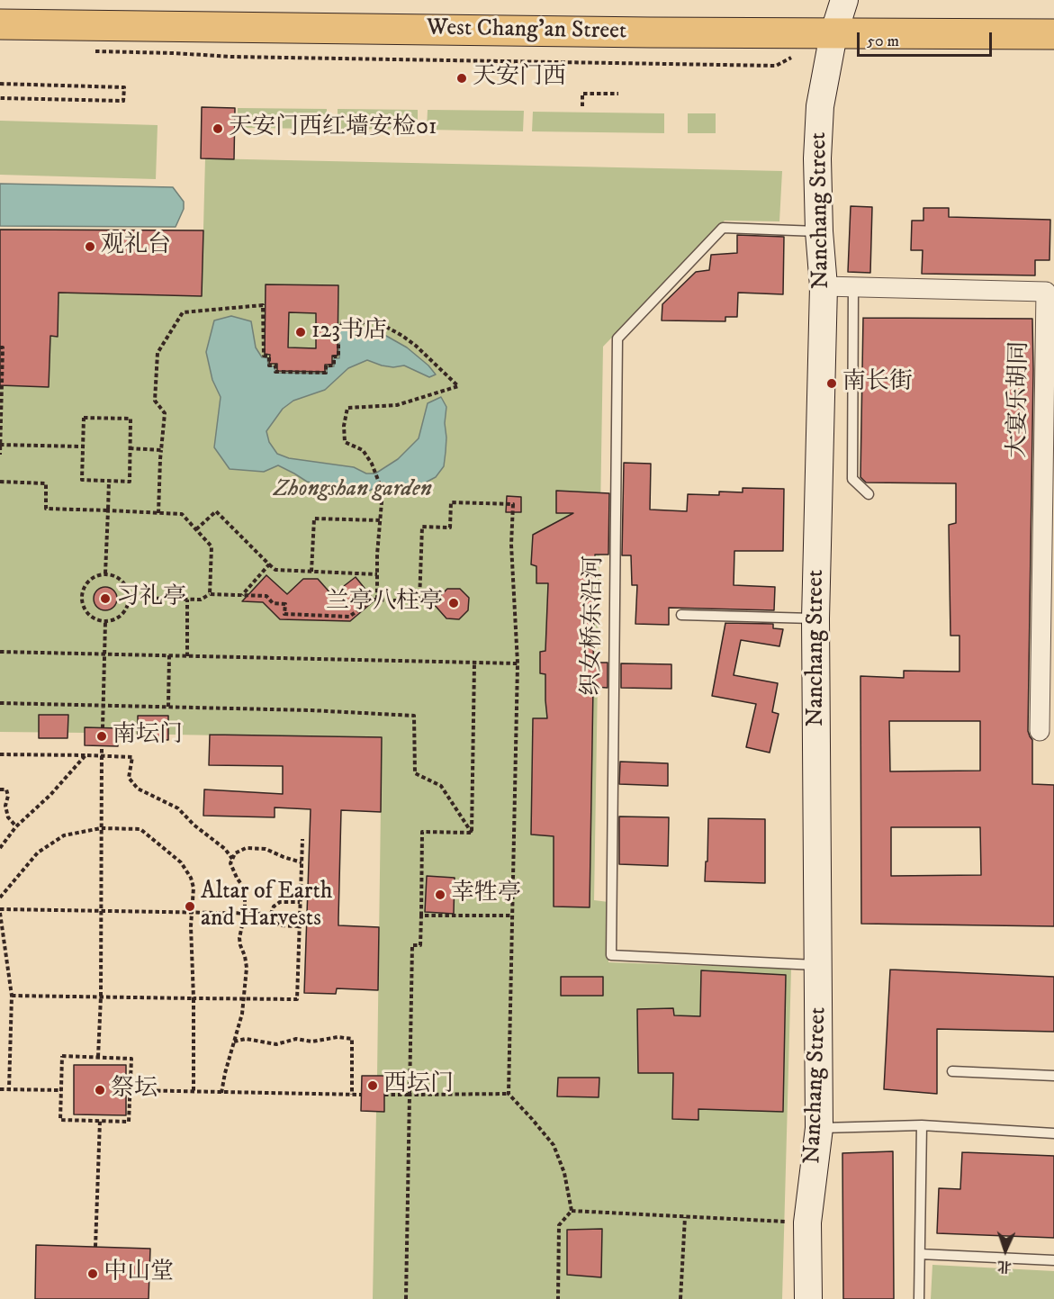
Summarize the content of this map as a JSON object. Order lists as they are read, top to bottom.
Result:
{
  "streets": {
    "highway": ["West Chang'an Street"],
    "street": ["Nanchang Street", "大宴乐胡同"],
    "lane": ["织女桥东沿河"]
  },
  "crossings": [
    ["West Chang'an Street", "Nanchang Street"],
    ["Nanchang Street", "大宴乐胡同"],
    ["Nanchang Street", "织女桥东沿河"]
  ],
  "parks": ["Zhongshan garden"],
  "places": [
    "天安门西",
    "天安门西红墙安检01",
    "观礼台",
    "123书店",
    "南长街",
    "习礼亭",
    "兰亭八柱亭",
    "南坛门",
    "幸牲亭",
    "Altar of Earth and Harvests",
    "西坛门",
    "祭坛",
    "中山堂"
  ],
  "scale_bar": "50 m",
  "north": "bottom"
}
